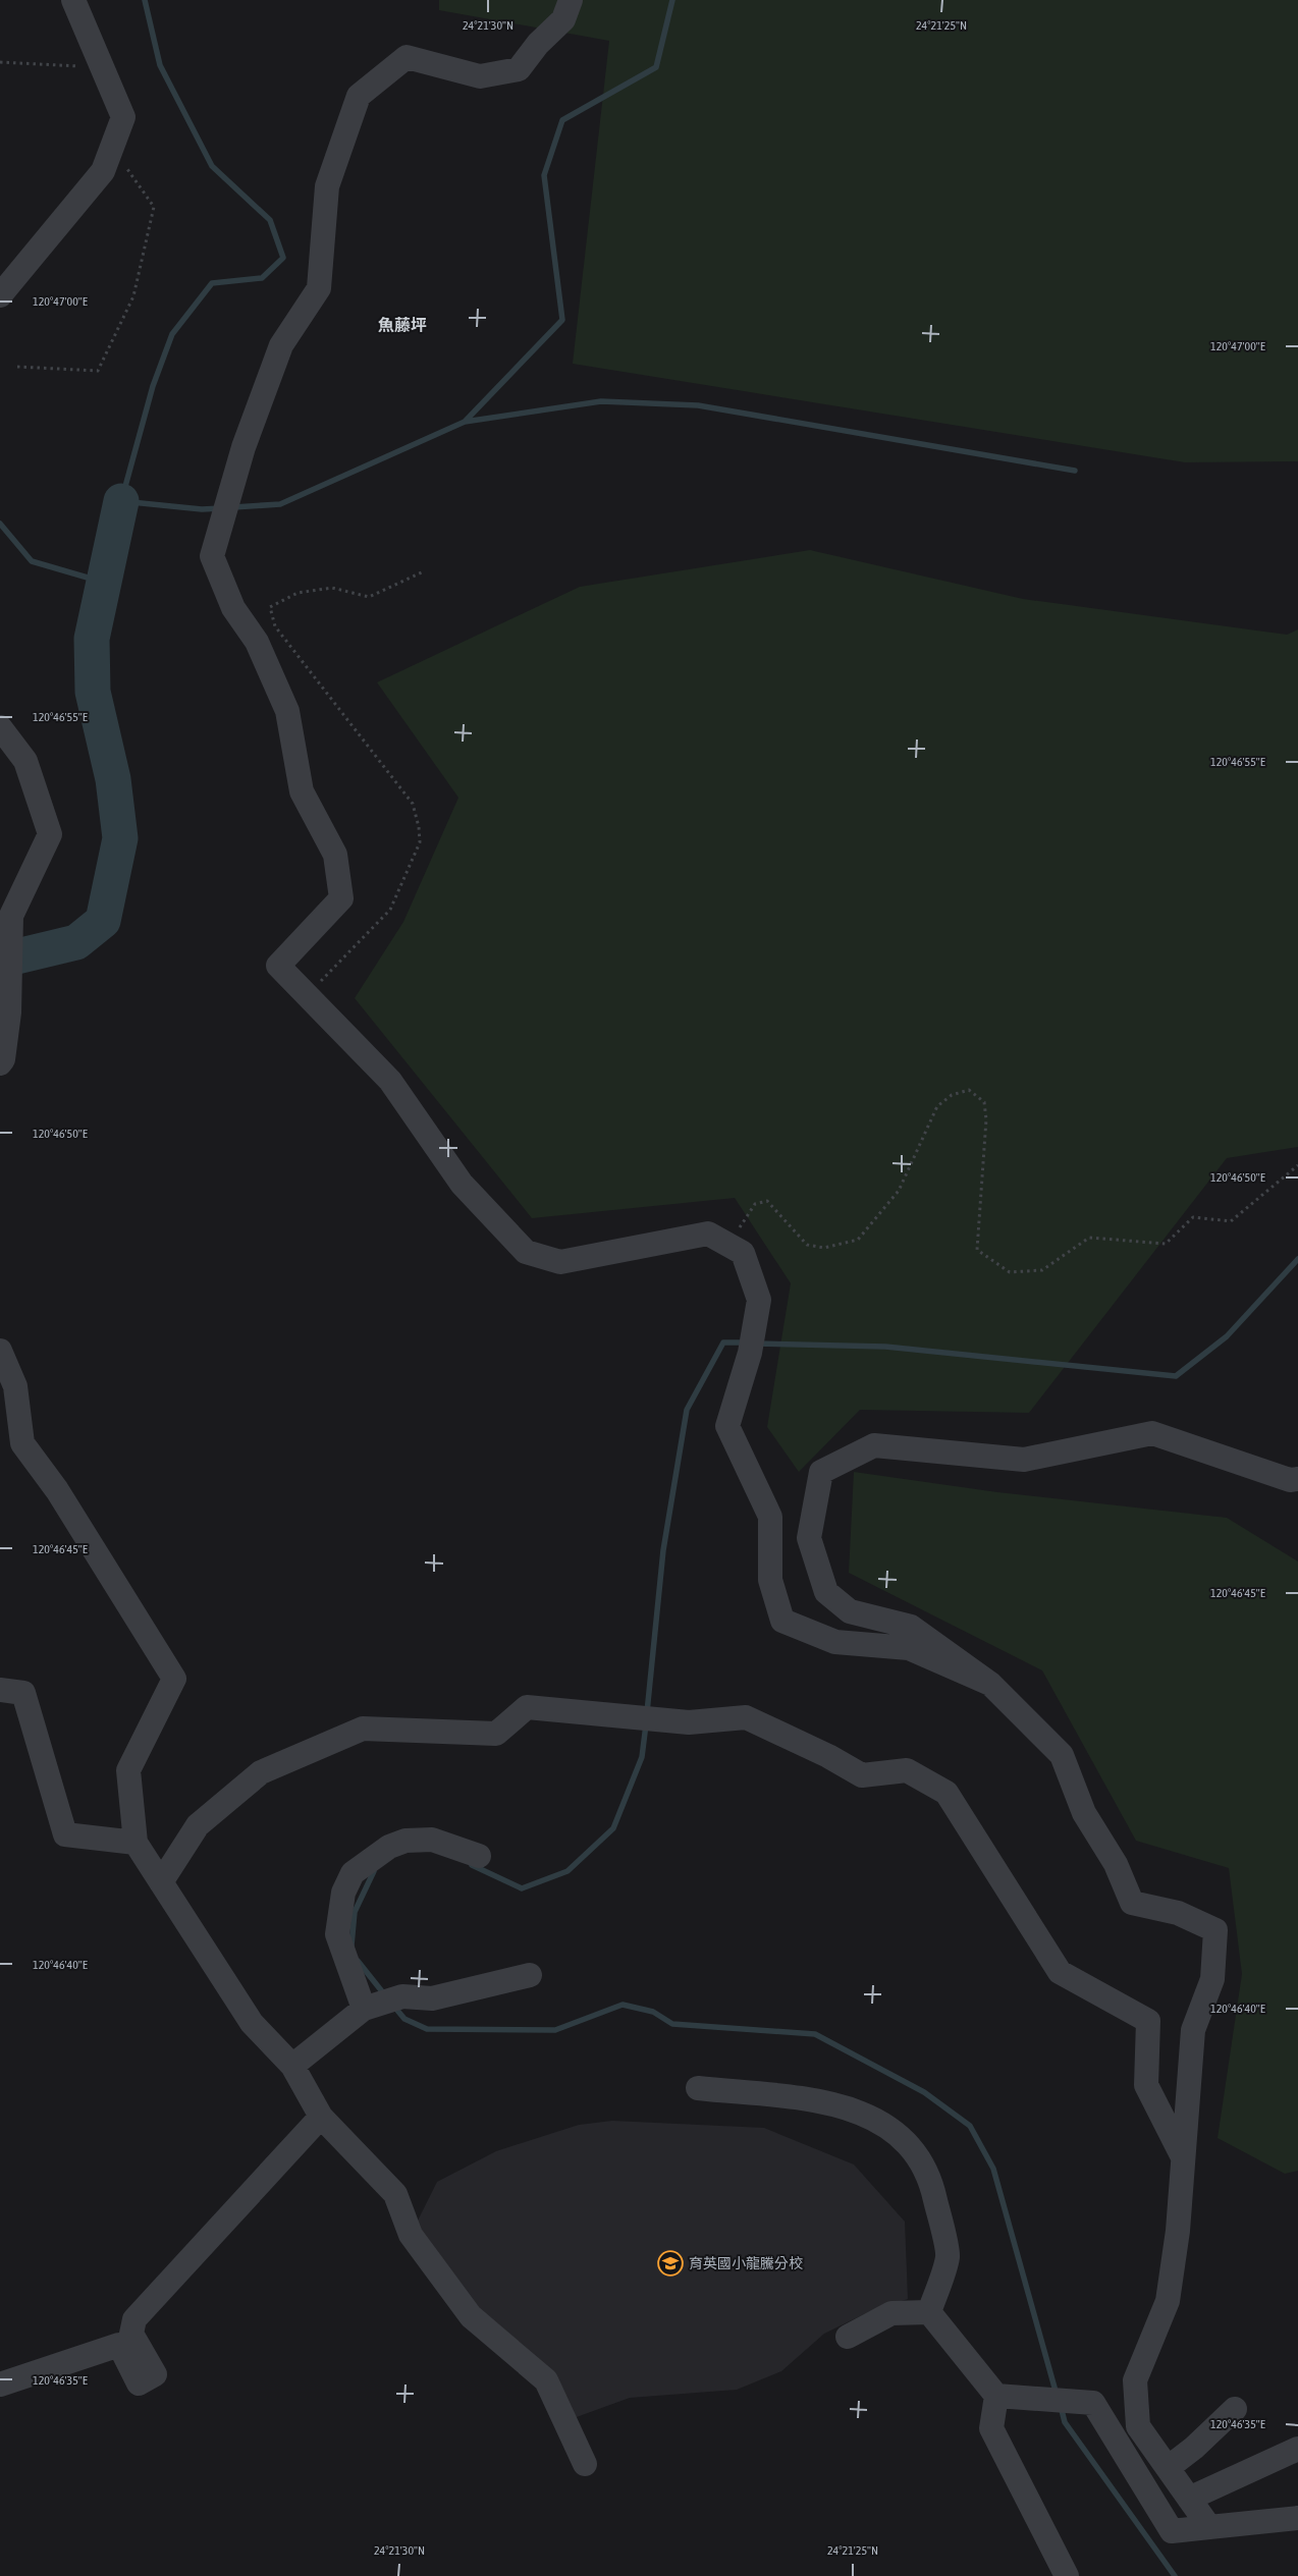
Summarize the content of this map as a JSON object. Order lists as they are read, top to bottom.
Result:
{
  "districts": ["魚藤坪"],
  "places": {
    "school or university": ["育英國小龍騰分校"]
  },
  "coordinates": [
    "24°21'30\"N",
    "24°21'25\"N",
    "120°47'00\"E",
    "120°46'55\"E",
    "120°46'50\"E",
    "120°46'45\"E",
    "120°46'40\"E",
    "120°46'35\"E"
  ]
}
